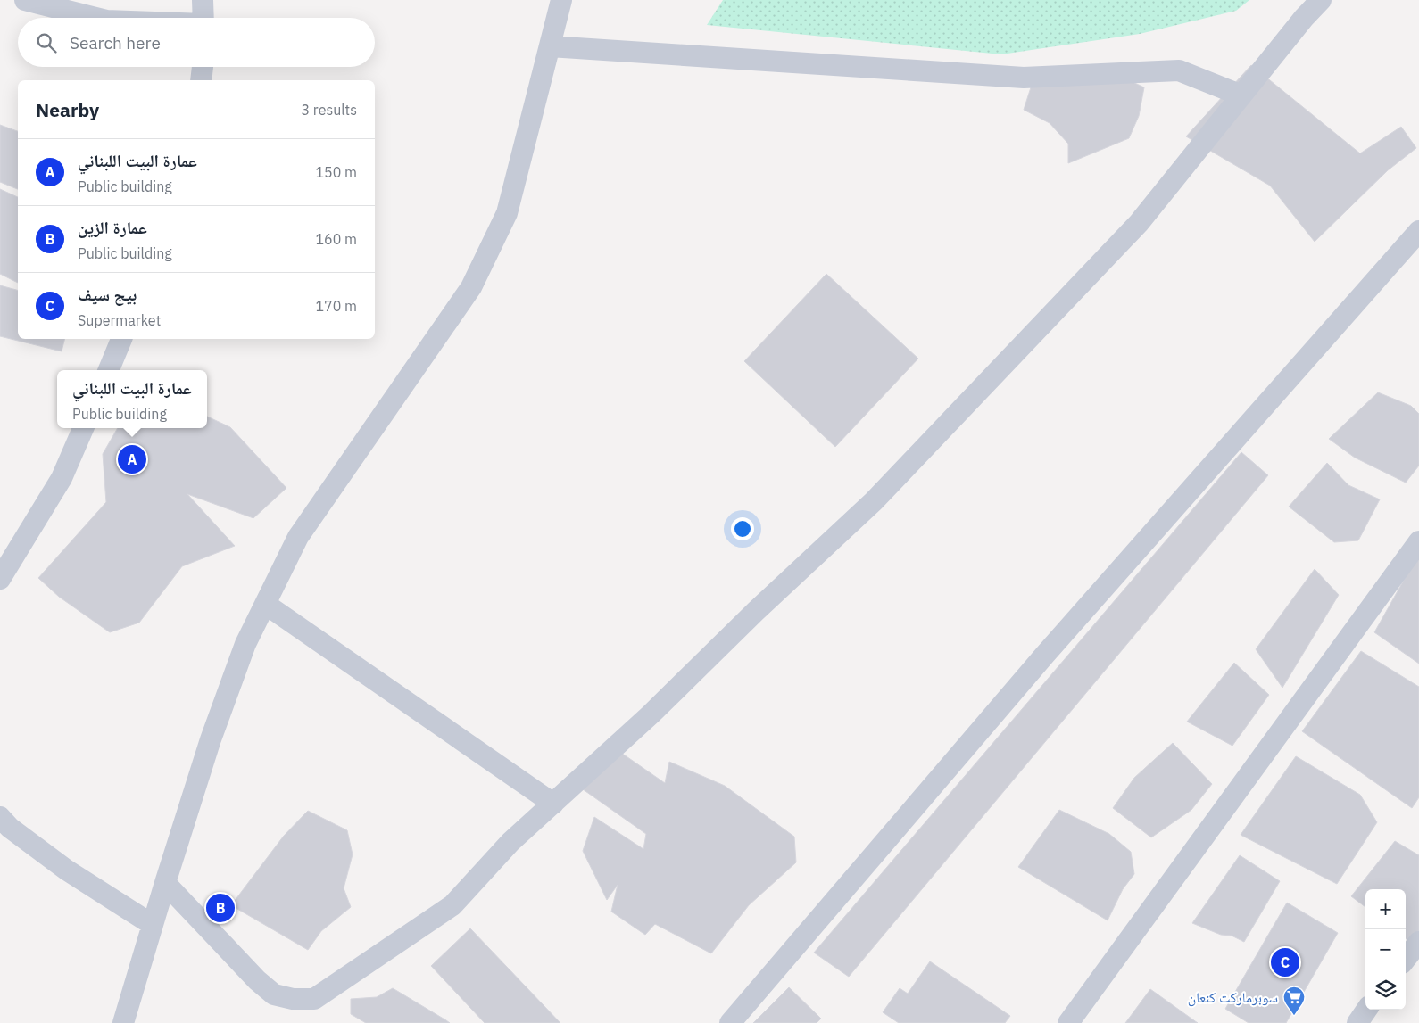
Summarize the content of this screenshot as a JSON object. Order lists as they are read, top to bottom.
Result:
{
  "places": {
    "supermarket": ["سوبرماركت كنعان"]
  },
  "page": {
    "search": "Search here",
    "heading": ["Nearby", "3 results"],
    "list": [
      {
        "mark": "A",
        "name": "عمارة البيت اللبناني",
        "note": "Public building",
        "value": "150 m"
      },
      {
        "mark": "B",
        "name": "عمارة الزين",
        "note": "Public building",
        "value": "160 m"
      },
      {
        "mark": "C",
        "name": "بيج سيف",
        "note": "Supermarket",
        "value": "170 m"
      }
    ],
    "popup": ["عمارة البيت اللبناني", "Public building"],
    "pins": ["A", "B", "C"],
    "map_buttons": ["+", "−"]
  }
}
